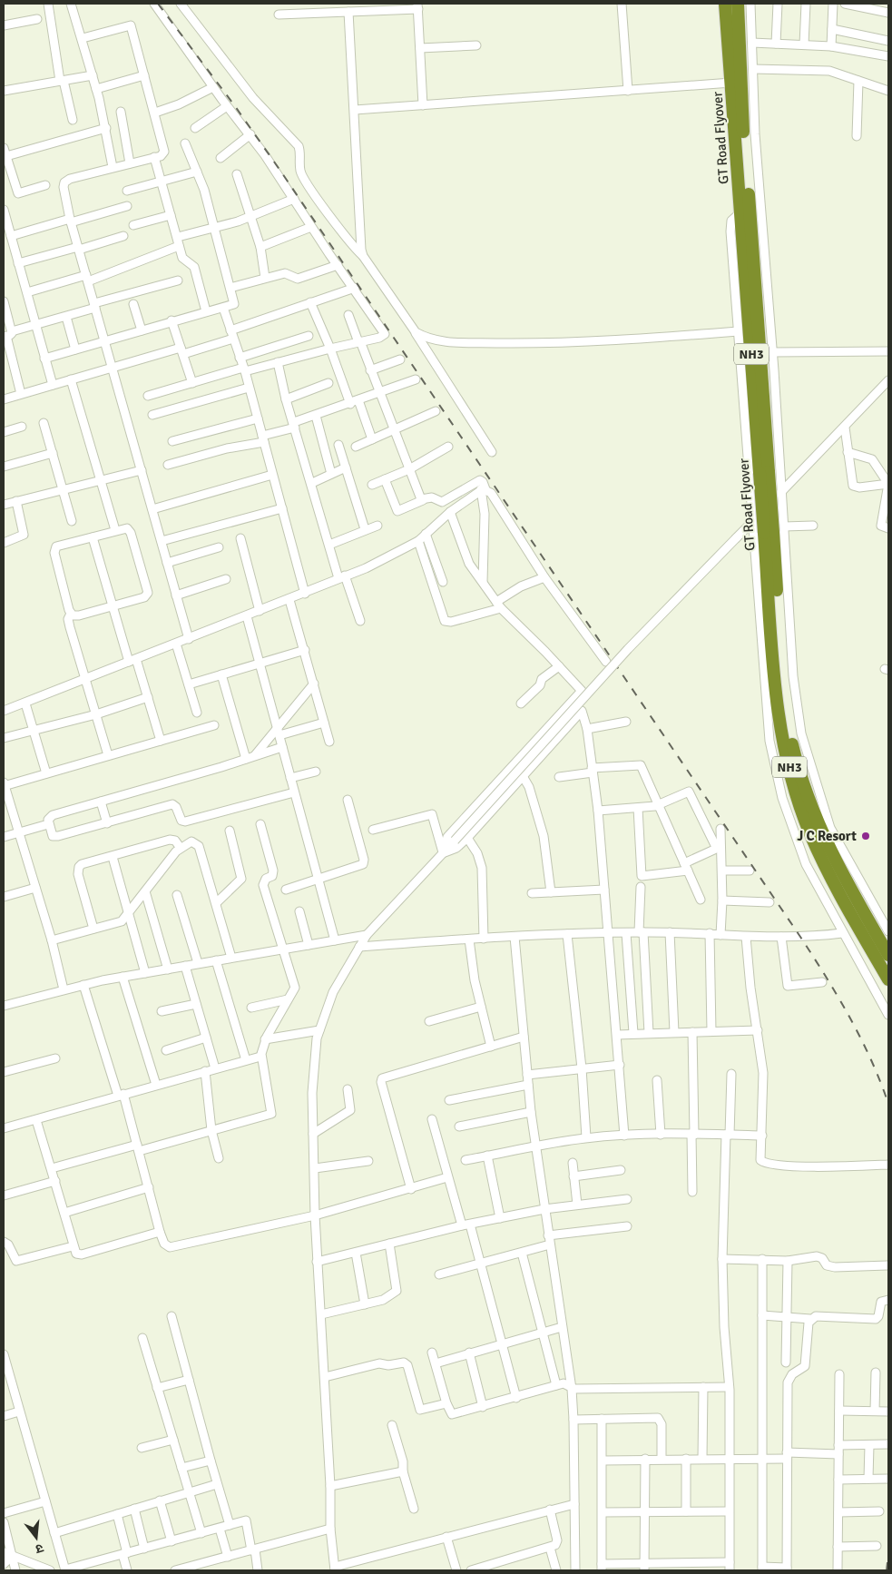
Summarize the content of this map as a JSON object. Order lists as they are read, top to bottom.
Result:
{
  "streets": {
    "highway": ["GT Road Flyover", "NH3"]
  },
  "places": ["J C Resort"],
  "north": "bottom"
}
